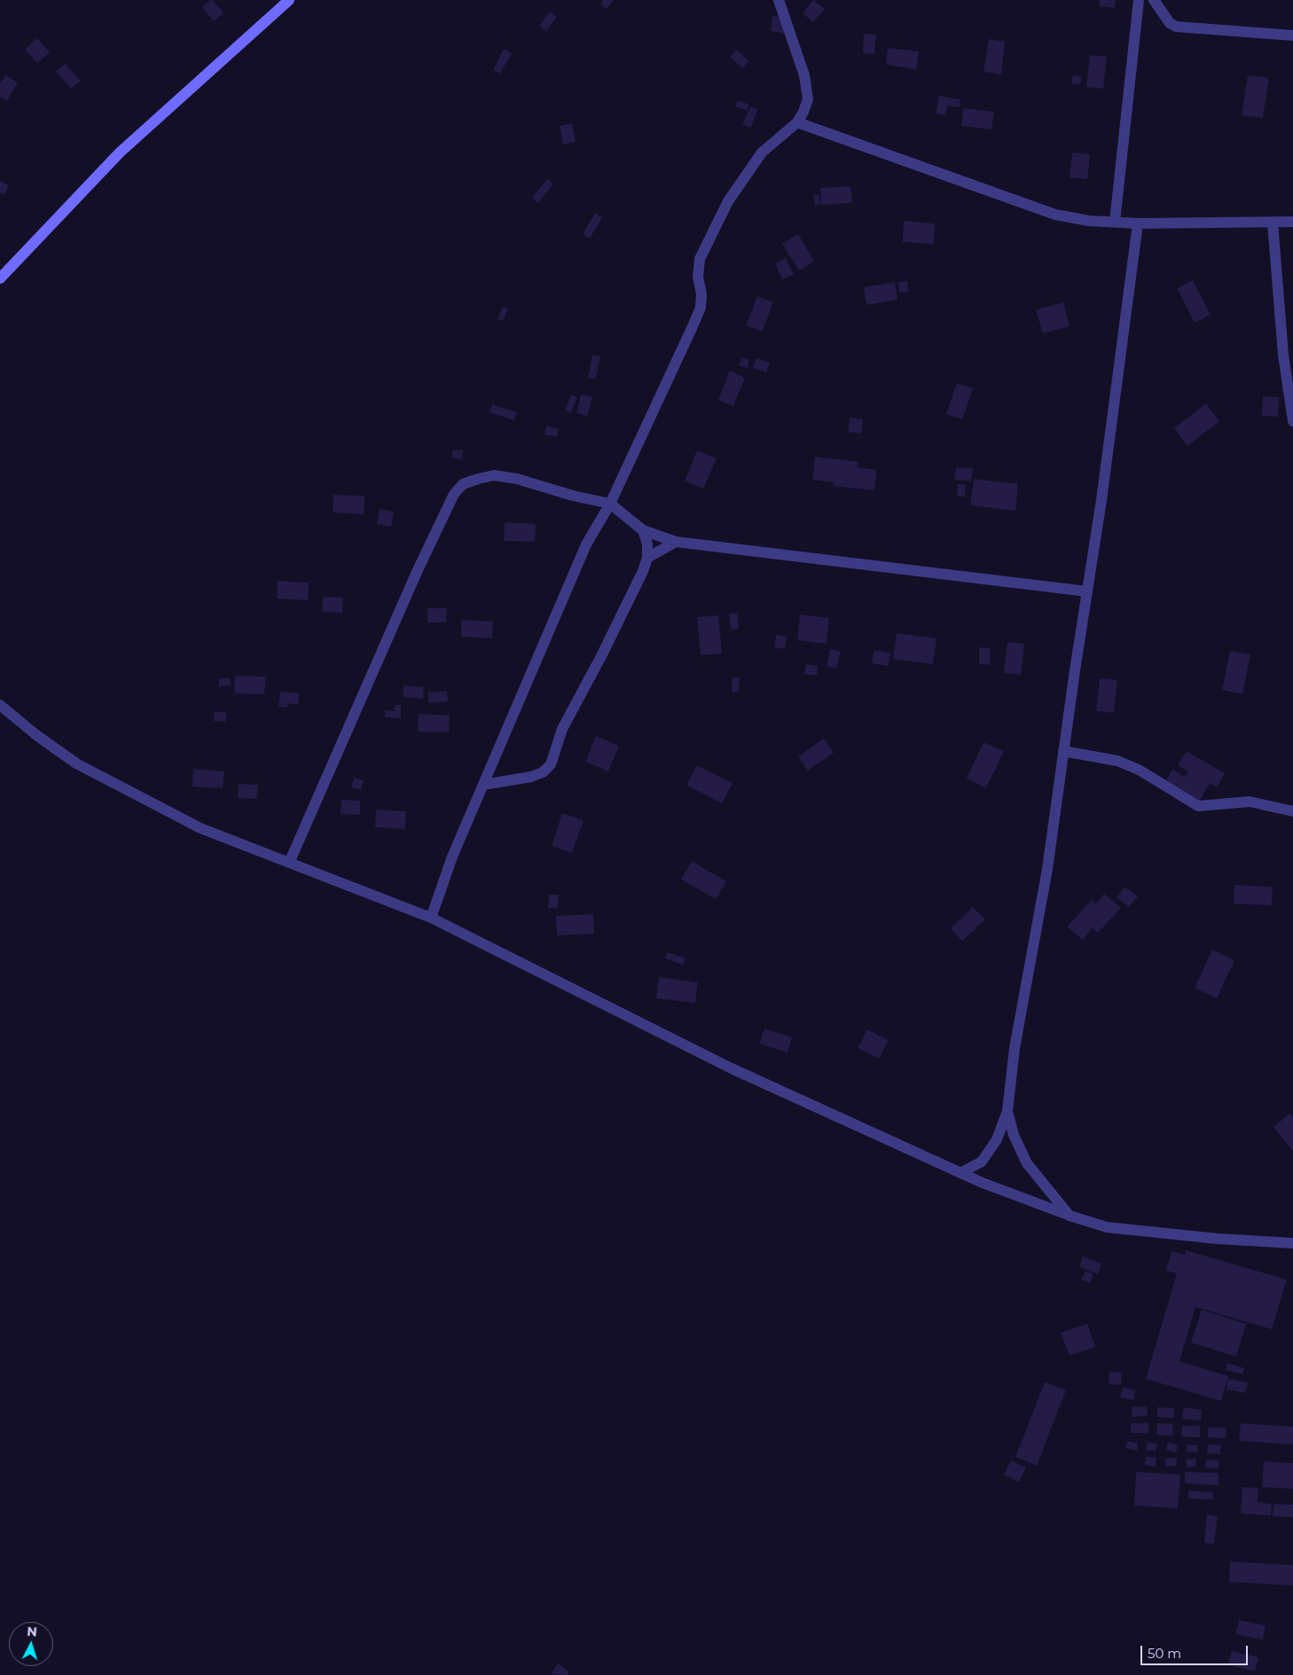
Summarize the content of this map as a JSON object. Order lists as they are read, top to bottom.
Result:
{
  "scale_bar": "50 m",
  "north": "top"
}
